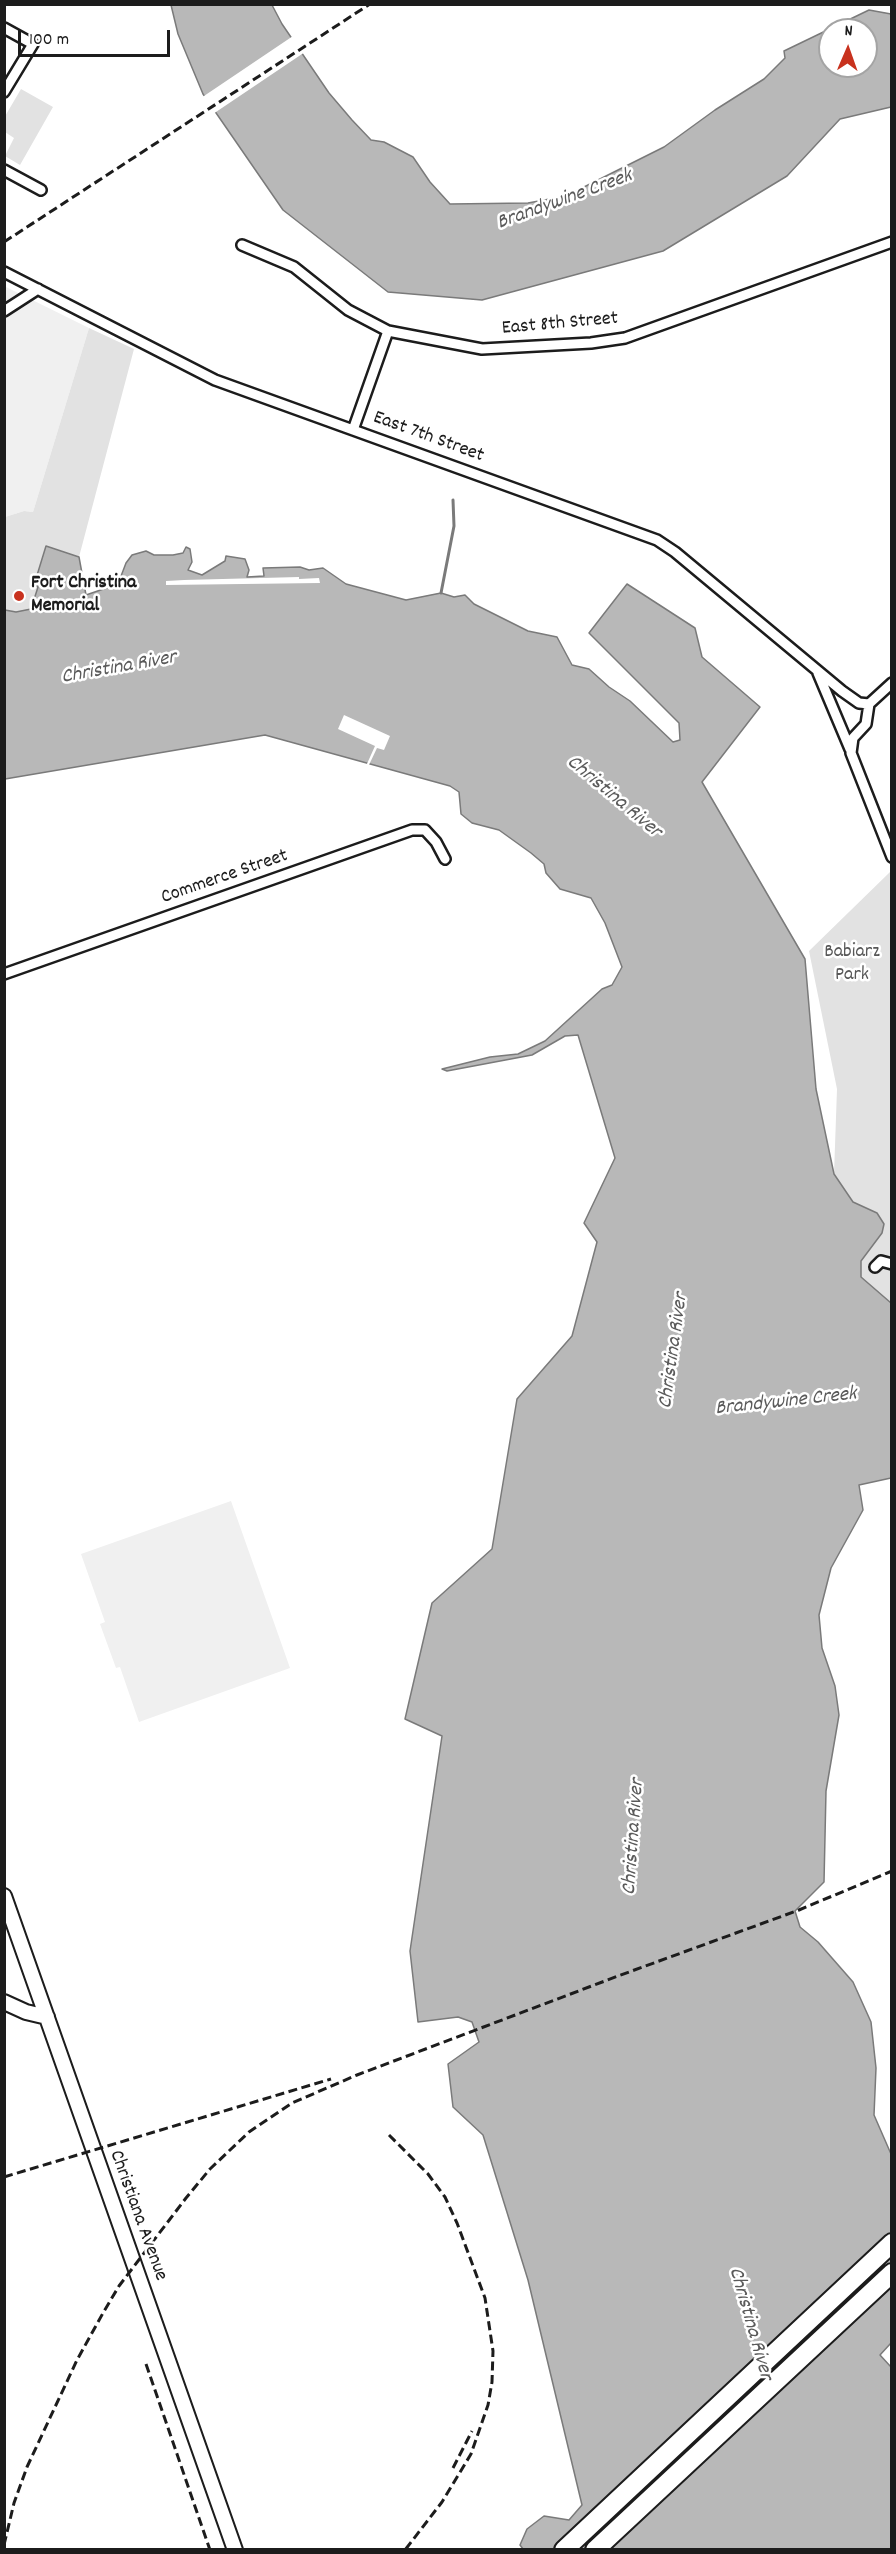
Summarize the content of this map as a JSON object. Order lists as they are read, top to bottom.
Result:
{
  "streets": {
    "main road": ["Christiana Avenue"],
    "street": ["East 8th Street", "East 7th Street", "Commerce Street"]
  },
  "water": ["Brandywine Creek", "Christina River"],
  "parks": ["Babiarz Park"],
  "places": ["Fort Christina Memorial"],
  "scale_bar": "100 m",
  "north": "top"
}
